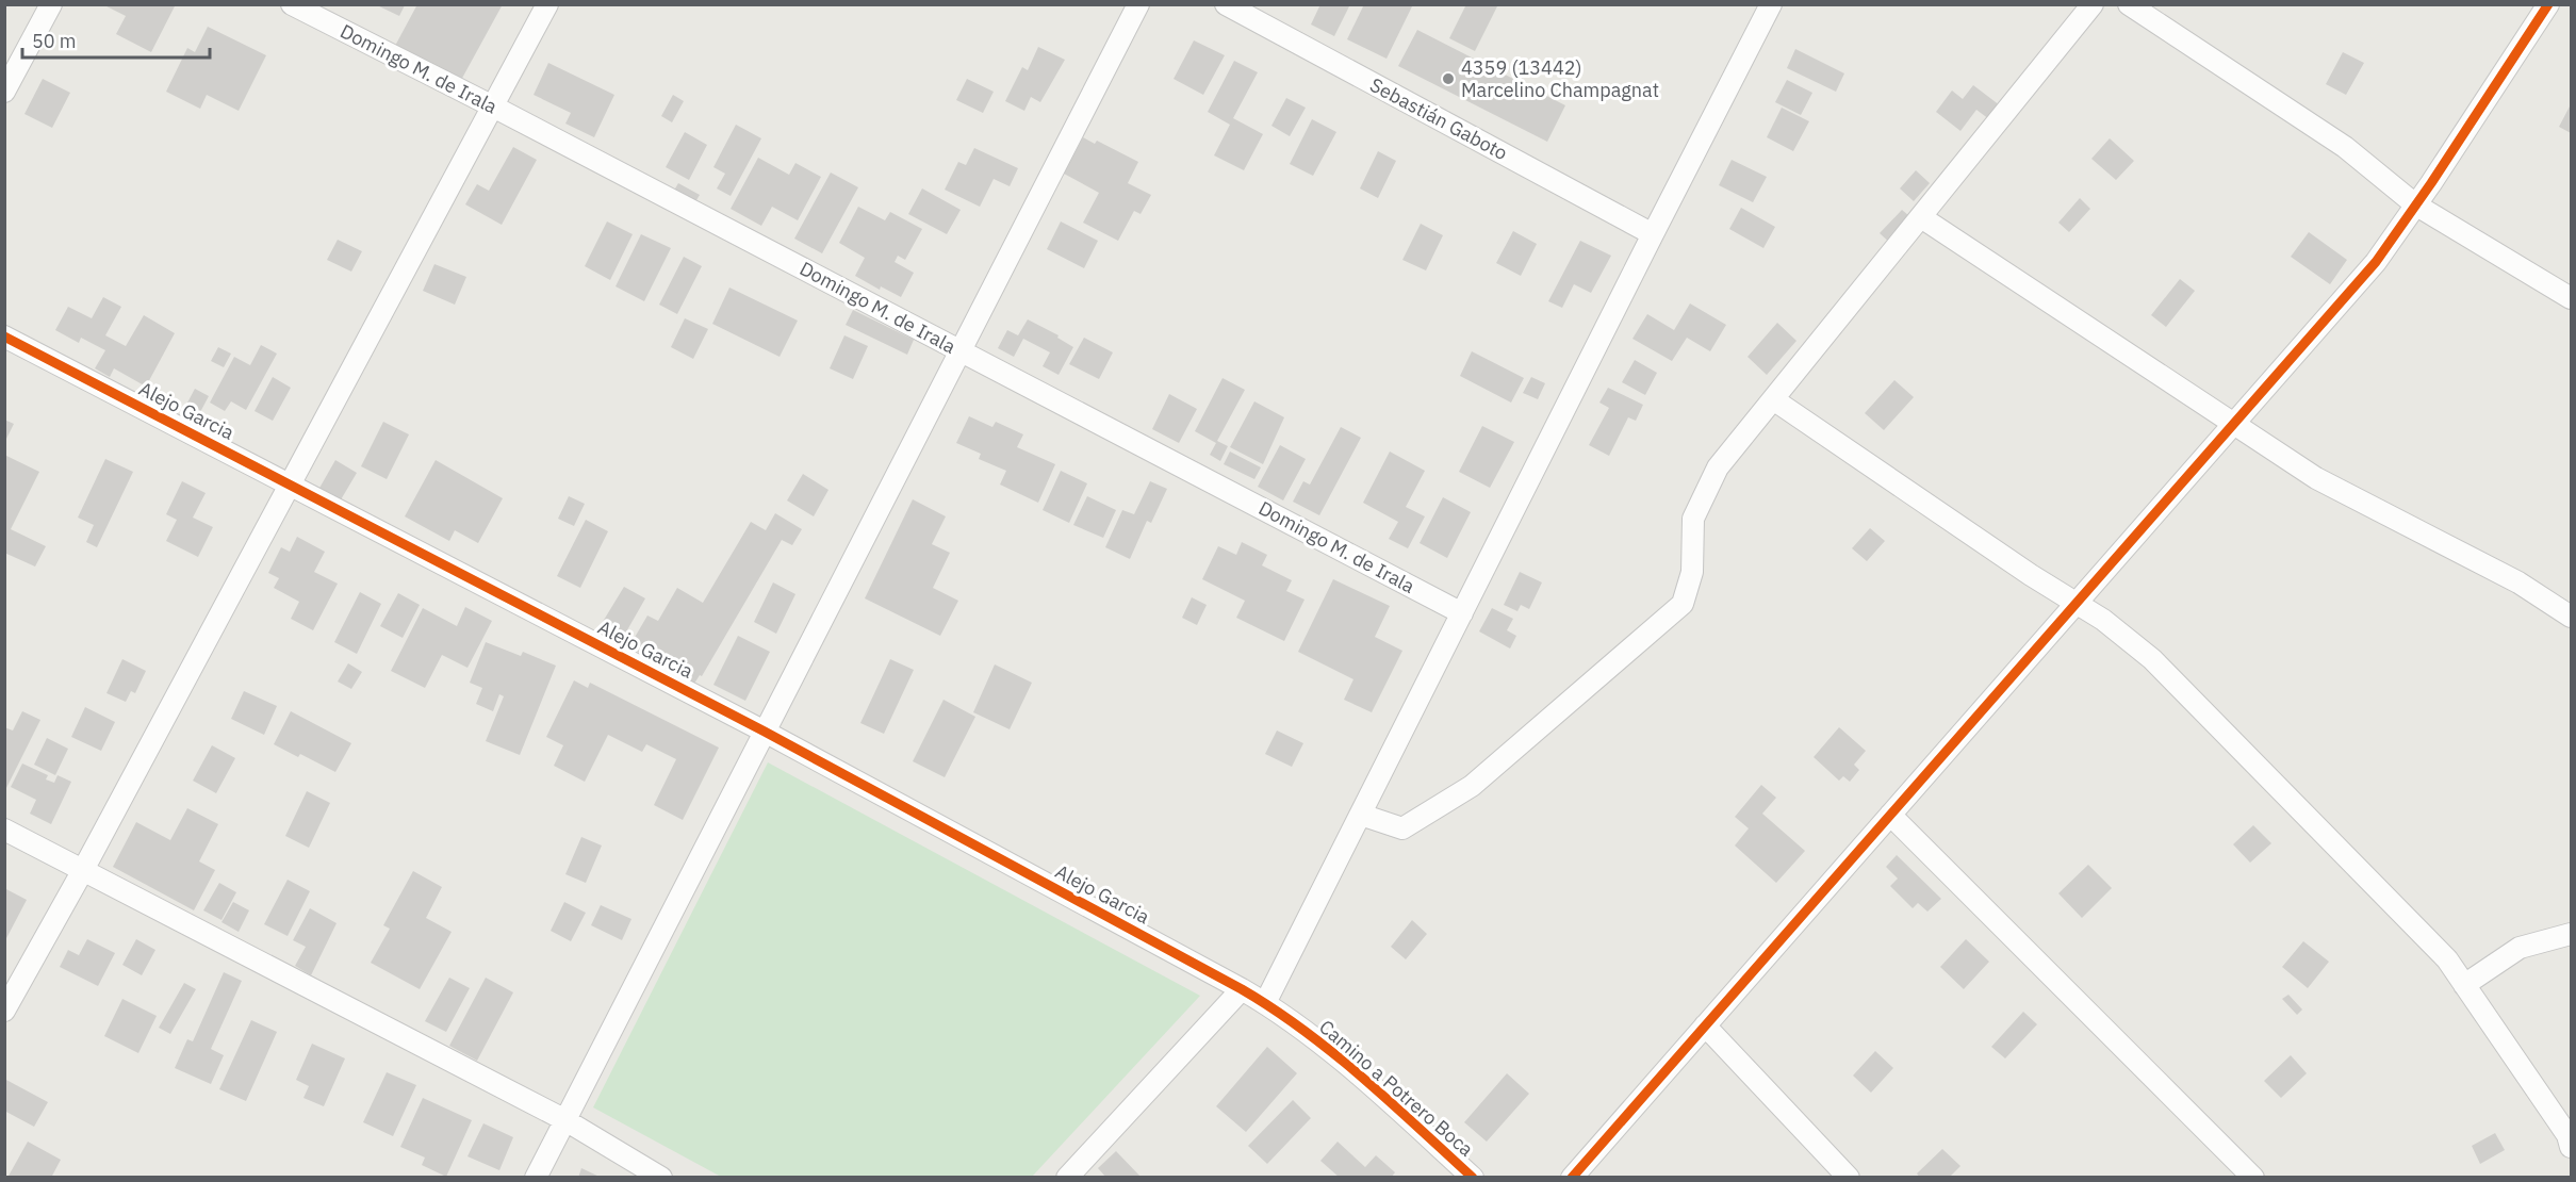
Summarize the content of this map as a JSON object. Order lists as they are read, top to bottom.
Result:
{
  "streets": {
    "street": [
      "Domingo M. de Irala",
      "Sebastián Gaboto",
      "Alejo Garcia",
      "Camino a Potrero Boca"
    ]
  },
  "crossings": [
    ["Alejo Garcia", "Camino a Potrero Boca"]
  ],
  "places": ["4359 (13442) Marcelino Champagnat"],
  "scale_bar": "50 m"
}
